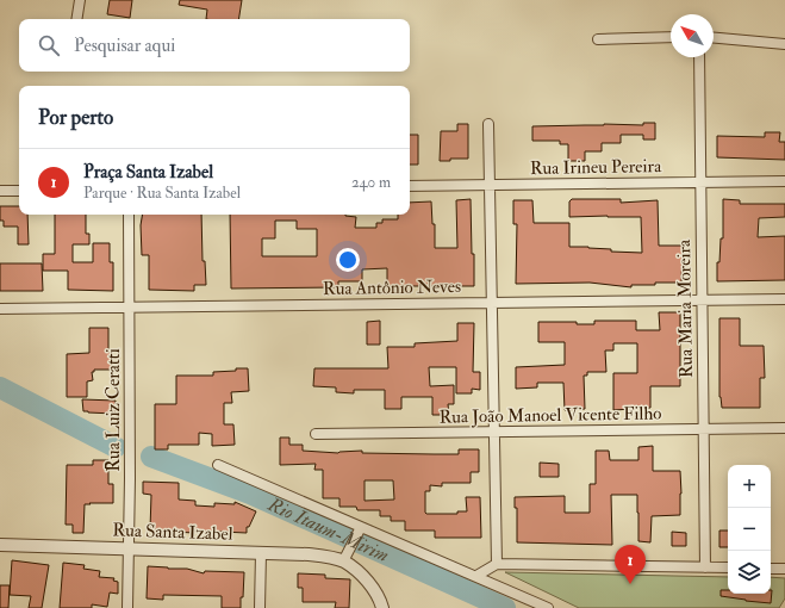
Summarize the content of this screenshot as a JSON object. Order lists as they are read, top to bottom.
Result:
{
  "streets": {
    "street": [
      "Rua Irineu Pereira",
      "Rua Antônio Neves",
      "Rua Maria Moreira",
      "Rua Luiz Ceratti",
      "Rua João Manoel Vicente Filho",
      "Rua Santa Izabel"
    ]
  },
  "crossings": [
    ["Rua Irineu Pereira", "Rua Maria Moreira"],
    ["Rua Antônio Neves", "Rua Maria Moreira"],
    ["Rua Antônio Neves", "Rua Luiz Ceratti"],
    ["Rua Maria Moreira", "Rua João Manoel Vicente Filho"],
    ["Rua Luiz Ceratti", "Rua Santa Izabel"]
  ],
  "water": ["Rio Itaum-Mirim"],
  "north": "top left",
  "page": {
    "search": "Pesquisar aqui",
    "heading": "Por perto",
    "list": [
      {
        "mark": "1",
        "name": "Praça Santa Izabel",
        "note": "Parque · Rua Santa Izabel",
        "value": "240 m"
      }
    ],
    "map_buttons": ["+", "−"],
    "pins": "1"
  }
}
